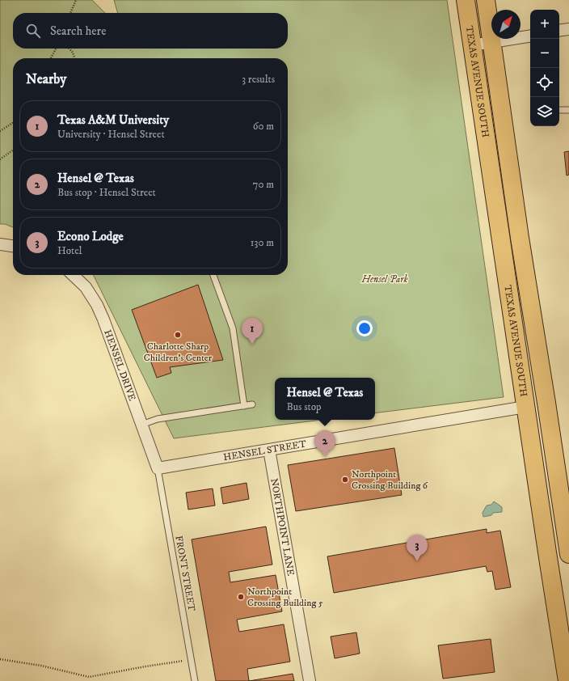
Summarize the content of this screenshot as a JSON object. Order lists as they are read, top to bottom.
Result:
{
  "streets": {
    "main road": ["TEXAS AVENUE SOUTH"],
    "street": ["HENSEL DRIVE", "HENSEL STREET", "NORTHPOINT LANE"],
    "lane": ["FRONT STREET"]
  },
  "crossings": [
    ["TEXAS AVENUE SOUTH", "HENSEL STREET"],
    ["HENSEL DRIVE", "HENSEL STREET"],
    ["HENSEL DRIVE", "FRONT STREET"],
    ["HENSEL STREET", "NORTHPOINT LANE"],
    ["HENSEL STREET", "FRONT STREET"]
  ],
  "parks": ["Hensel Park"],
  "places": ["Charlotte Sharp Children's Center", "Northpoint Crossing Building 6", "Northpoint Crossing Building 5"],
  "north": "top right",
  "page": {
    "map_buttons": ["+", "−"],
    "search": "Search here",
    "heading": ["Nearby", "3 results"],
    "list": [
      {
        "mark": "1",
        "name": "Texas A&M University",
        "note": "University · Hensel Street",
        "value": "60 m"
      },
      {
        "mark": "2",
        "name": "Hensel @ Texas",
        "note": "Bus stop · Hensel Street",
        "value": "70 m"
      },
      {
        "mark": "3",
        "name": "Econo Lodge",
        "note": "Hotel",
        "value": "130 m"
      }
    ],
    "pins": ["1", "2", "3"],
    "popup": ["Hensel @ Texas", "Bus stop"]
  }
}
